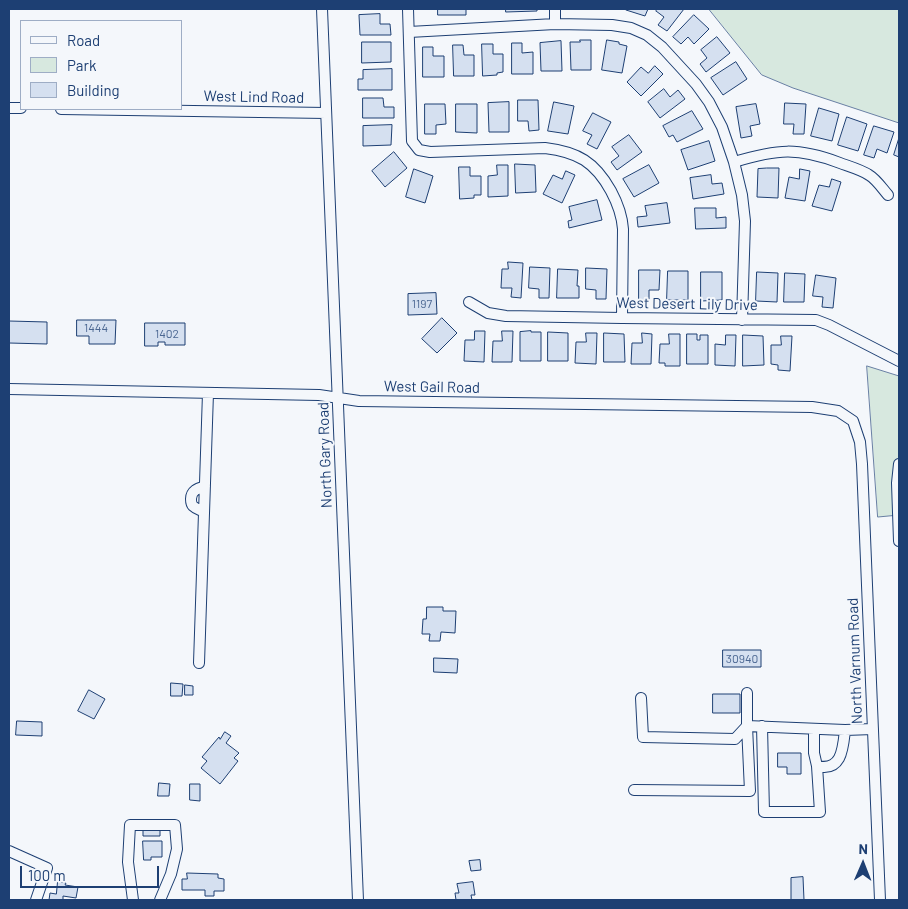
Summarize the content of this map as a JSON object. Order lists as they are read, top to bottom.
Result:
{
  "streets": {
    "street": [
      "West Lind Road",
      "West Desert Lily Drive",
      "West Gail Road",
      "North Gary Road",
      "North Varnum Road"
    ]
  },
  "crossings": [
    ["West Lind Road", "North Gary Road"],
    ["West Gail Road", "North Gary Road"],
    ["West Gail Road", "North Varnum Road"]
  ],
  "house_numbers": [
    "1197",
    "1444",
    "1402",
    "30940"
  ],
  "legend": ["Road", "Park", "Building"],
  "scale_bar": "100 m",
  "north": "top"
}
